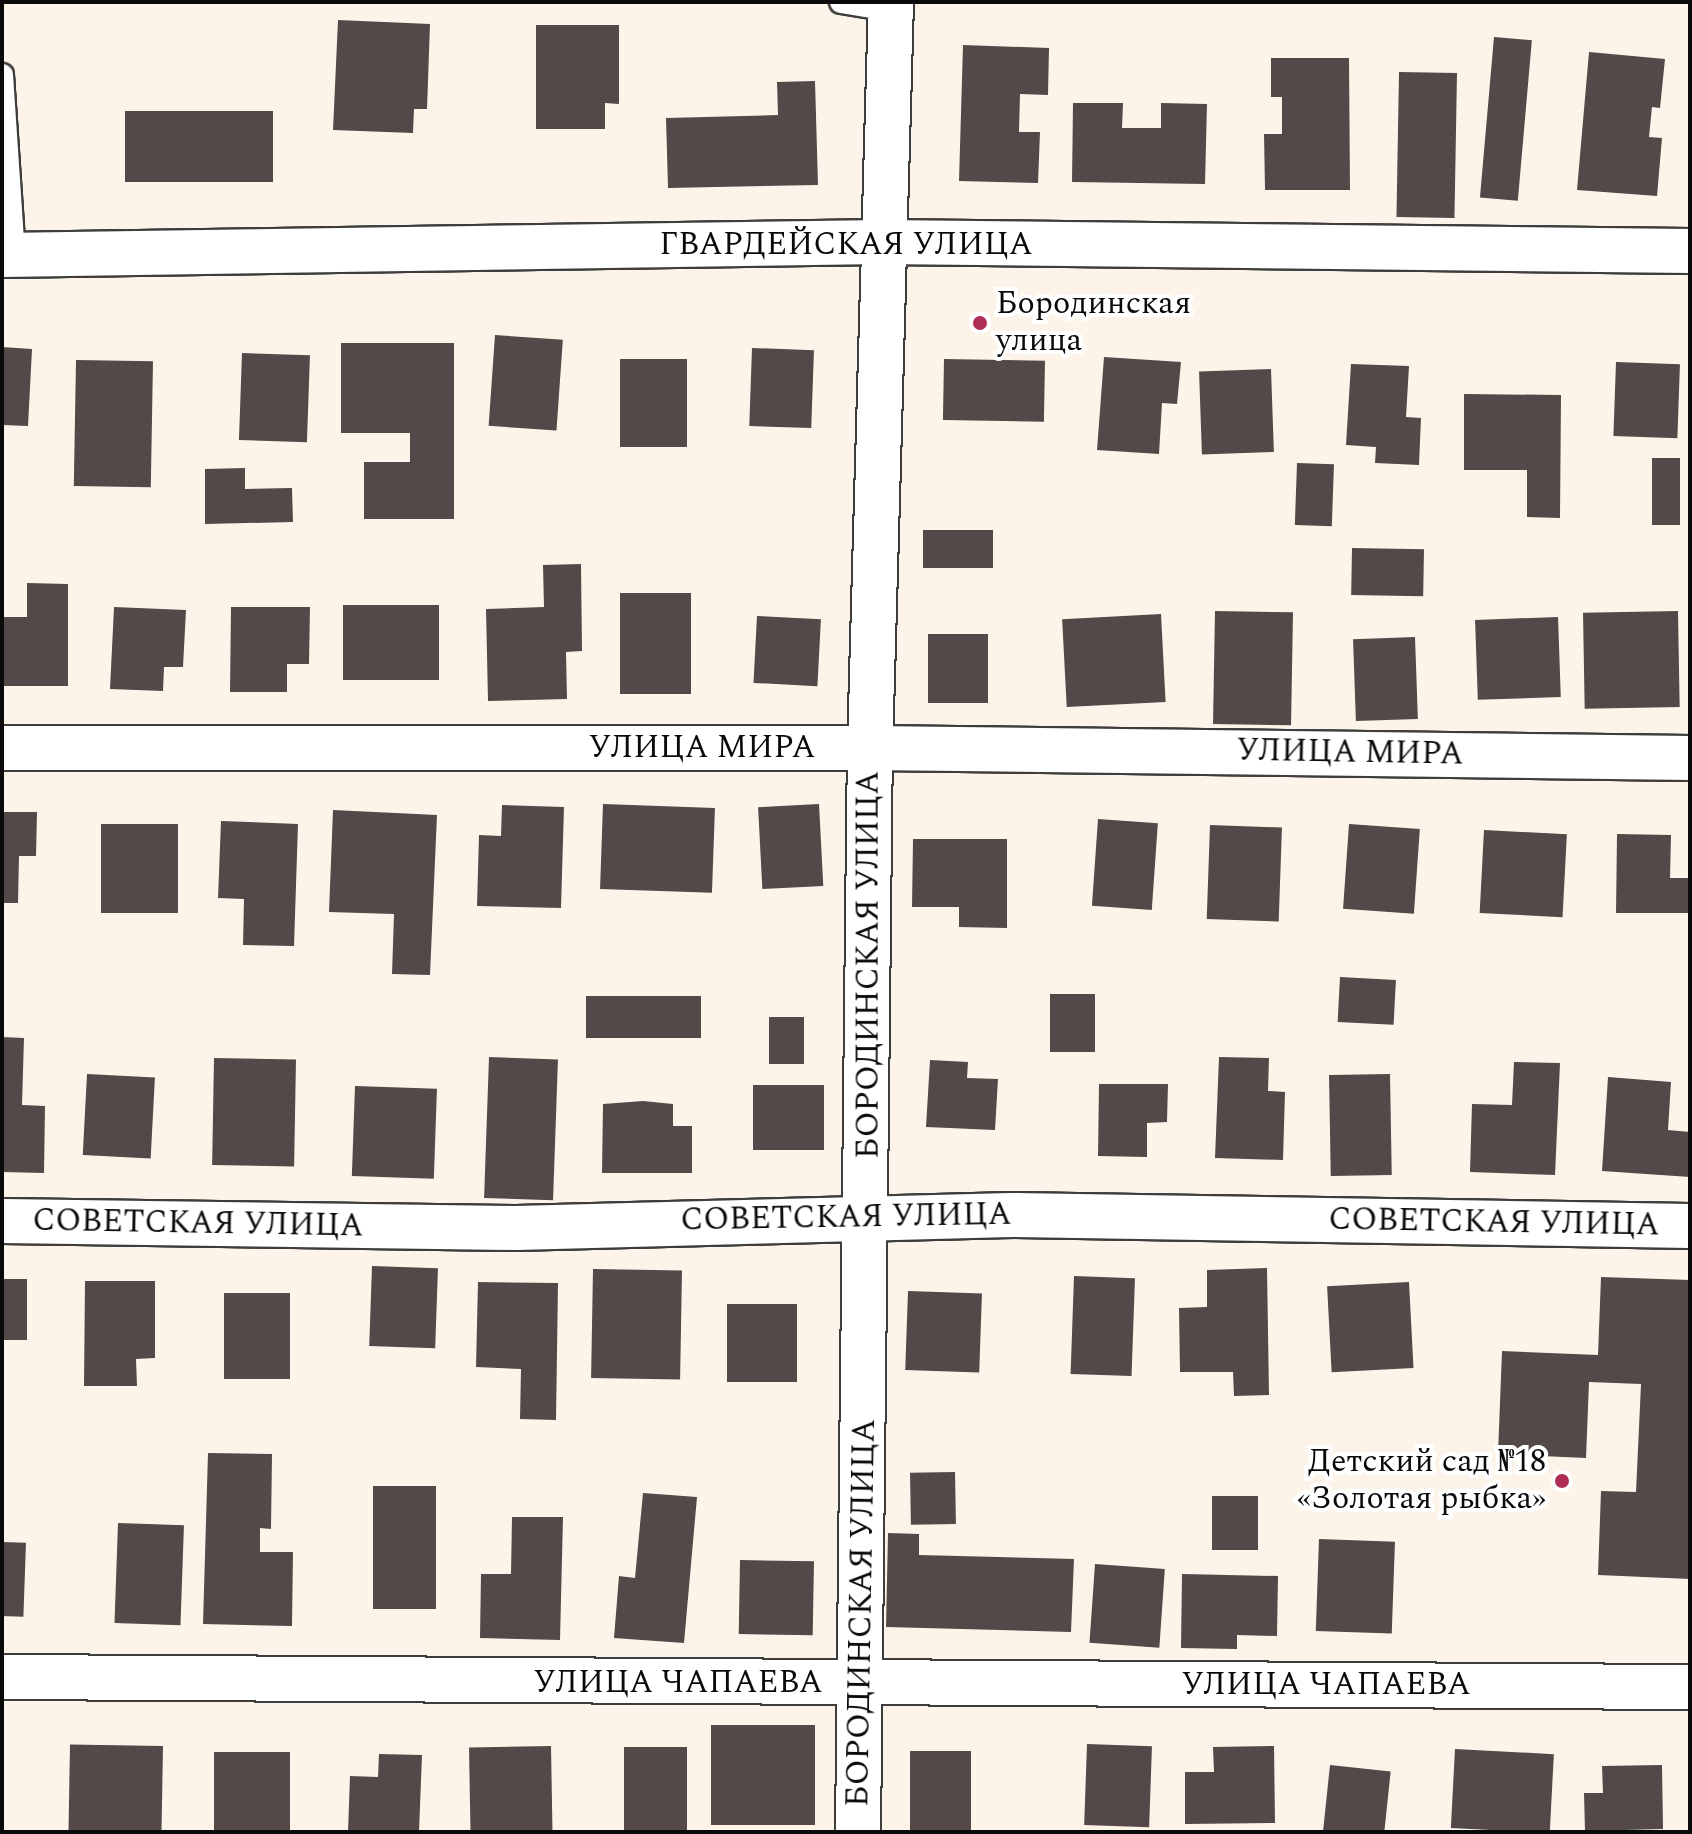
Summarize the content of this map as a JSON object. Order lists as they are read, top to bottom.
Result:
{
  "streets": {
    "street": [
      "ГВАРДЕЙСКАЯ УЛИЦА",
      "УЛИЦА МИРА",
      "БОРОДИНСКАЯ УЛИЦА",
      "СОВЕТСКАЯ УЛИЦА",
      "УЛИЦА ЧАПАЕВА"
    ]
  },
  "crossings": [
    ["ГВАРДЕЙСКАЯ УЛИЦА", "БОРОДИНСКАЯ УЛИЦА"],
    ["УЛИЦА МИРА", "БОРОДИНСКАЯ УЛИЦА"],
    ["БОРОДИНСКАЯ УЛИЦА", "СОВЕТСКАЯ УЛИЦА"],
    ["БОРОДИНСКАЯ УЛИЦА", "УЛИЦА ЧАПАЕВА"]
  ],
  "places": ["Бородинская улица", "Детский сад №18 «Золотая рыбка»"]
}
